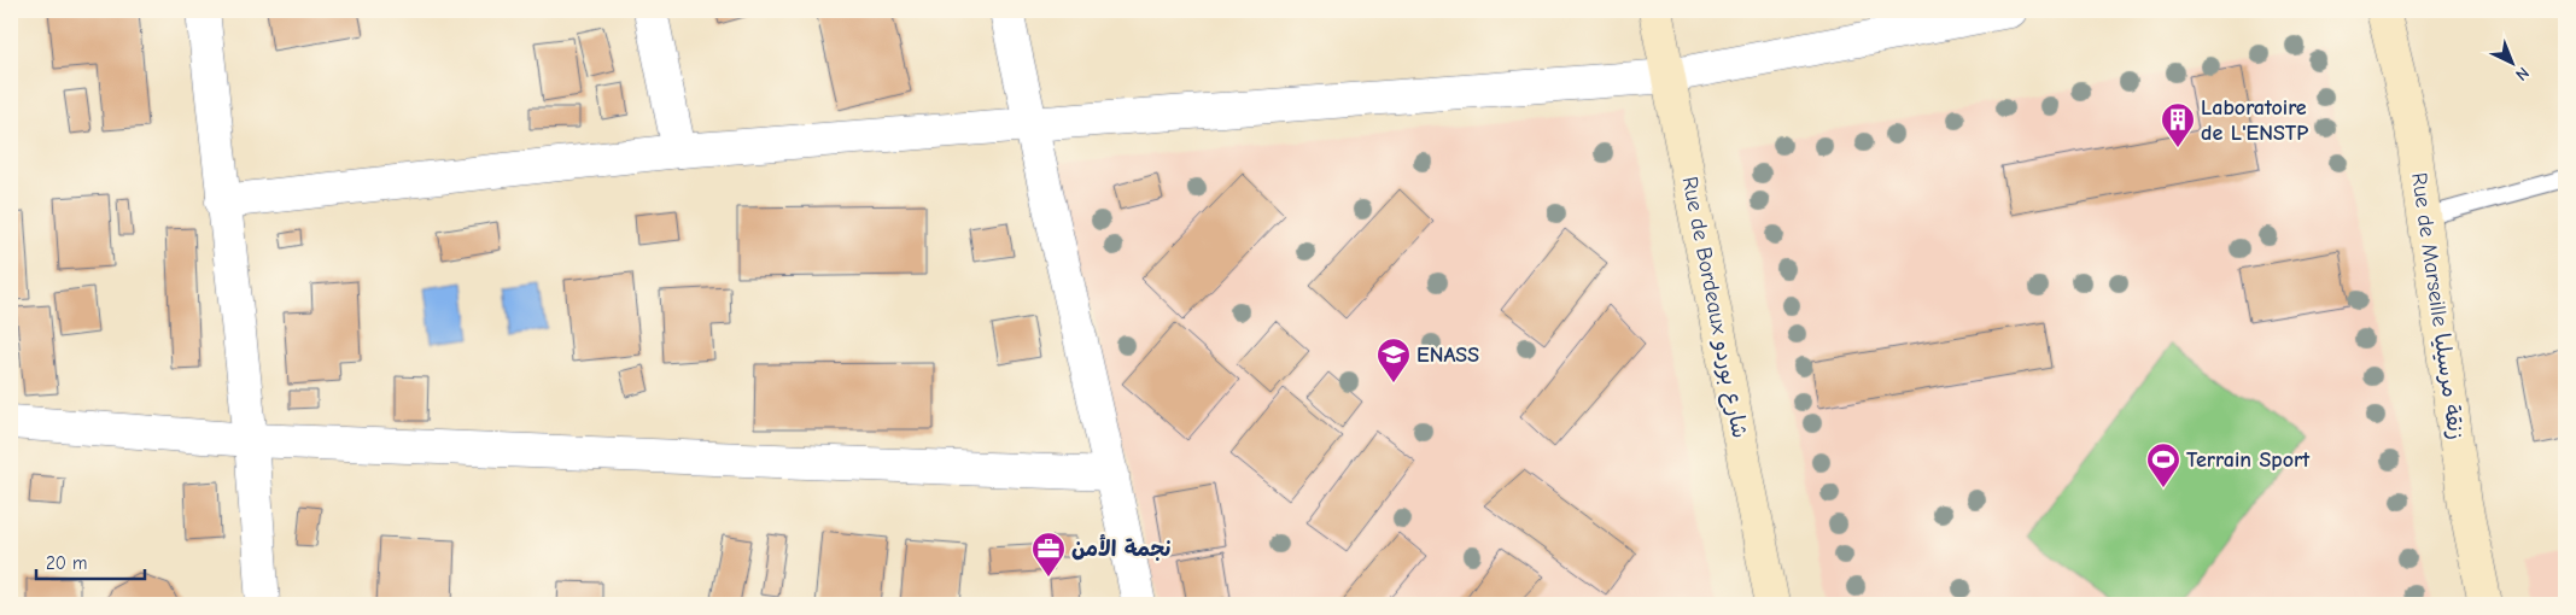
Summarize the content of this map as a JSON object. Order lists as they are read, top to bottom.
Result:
{
  "streets": {
    "street": ["Rue de Marseille زنقة مرسيليا", "Rue de Bordeaux شارع بوردو"]
  },
  "places": {
    "building": ["Laboratoire de L'ENSTP"],
    "school or university": ["ENASS"],
    "sports": ["Terrain Sport"],
    "office": ["نجمة الأمن"]
  },
  "scale_bar": "20 m",
  "north": "bottom right"
}
